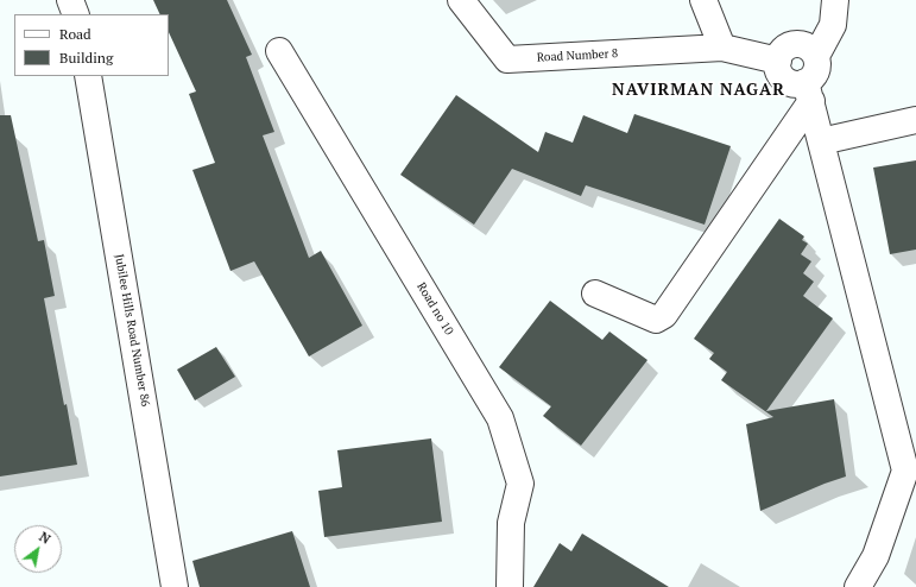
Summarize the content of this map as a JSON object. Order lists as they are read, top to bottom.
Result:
{
  "streets": {
    "street": ["Road Number 8", "Road no 10", "Jubilee Hills Road Number 86"]
  },
  "districts": ["NAVIRMAN NAGAR"],
  "legend": ["Road", "Building"],
  "north": "top right"
}
